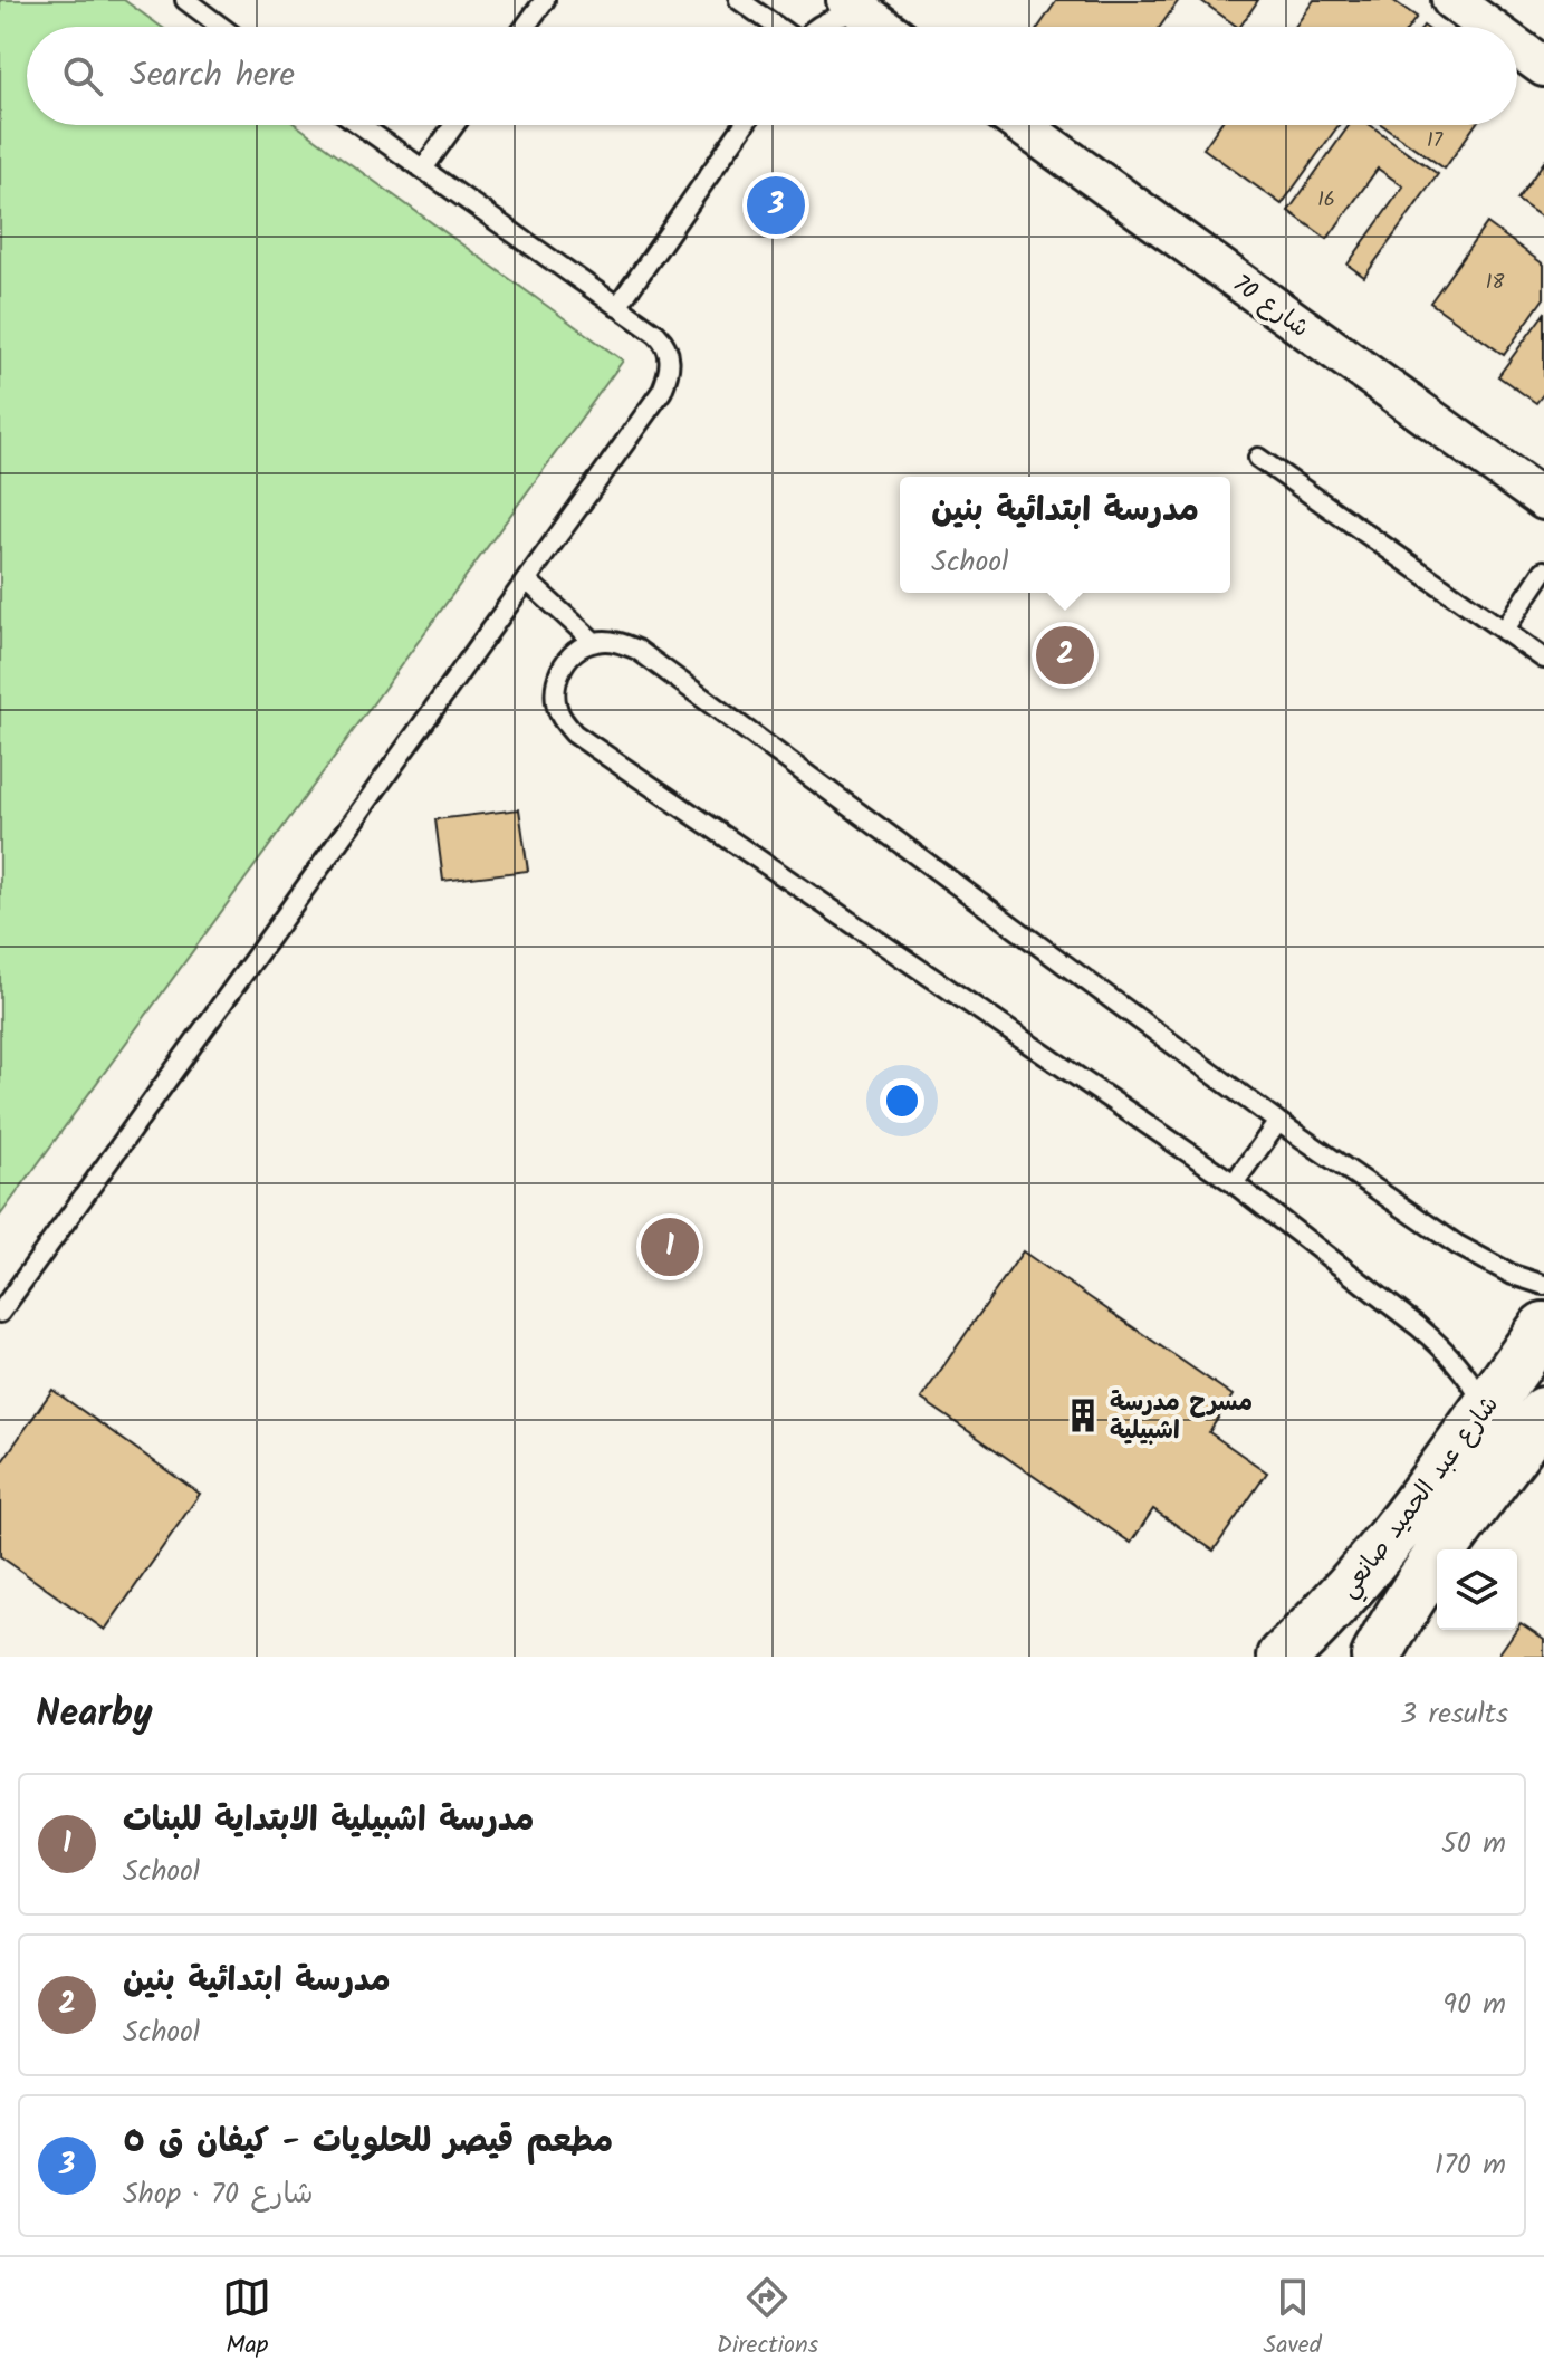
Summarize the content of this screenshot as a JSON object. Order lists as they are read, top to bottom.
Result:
{
  "streets": {
    "main road": ["شارع عبد الحميد صانعي"],
    "street": ["شارع 70"]
  },
  "places": {
    "building": ["مسرح مدرسة اشبيلية"]
  },
  "house_numbers": ["17", "16", "18"],
  "page": {
    "search": "Search here",
    "pins": ["3", "2", "1"],
    "popup": ["مدرسة ابتدائية بنين", "School"],
    "heading": ["Nearby", "3 results"],
    "list": [
      {
        "mark": "1",
        "name": "مدرسة اشبيلية الابتداية للبنات",
        "note": "School",
        "value": "50 m"
      },
      {
        "mark": "2",
        "name": "مدرسة ابتدائية بنين",
        "note": "School",
        "value": "90 m"
      },
      {
        "mark": "3",
        "name": "مطعم قيصر للحلويات - كيفان ق ٥",
        "note": "Shop · شارع 70",
        "value": "170 m"
      }
    ],
    "nav": ["Map", "Directions", "Saved"]
  }
}
